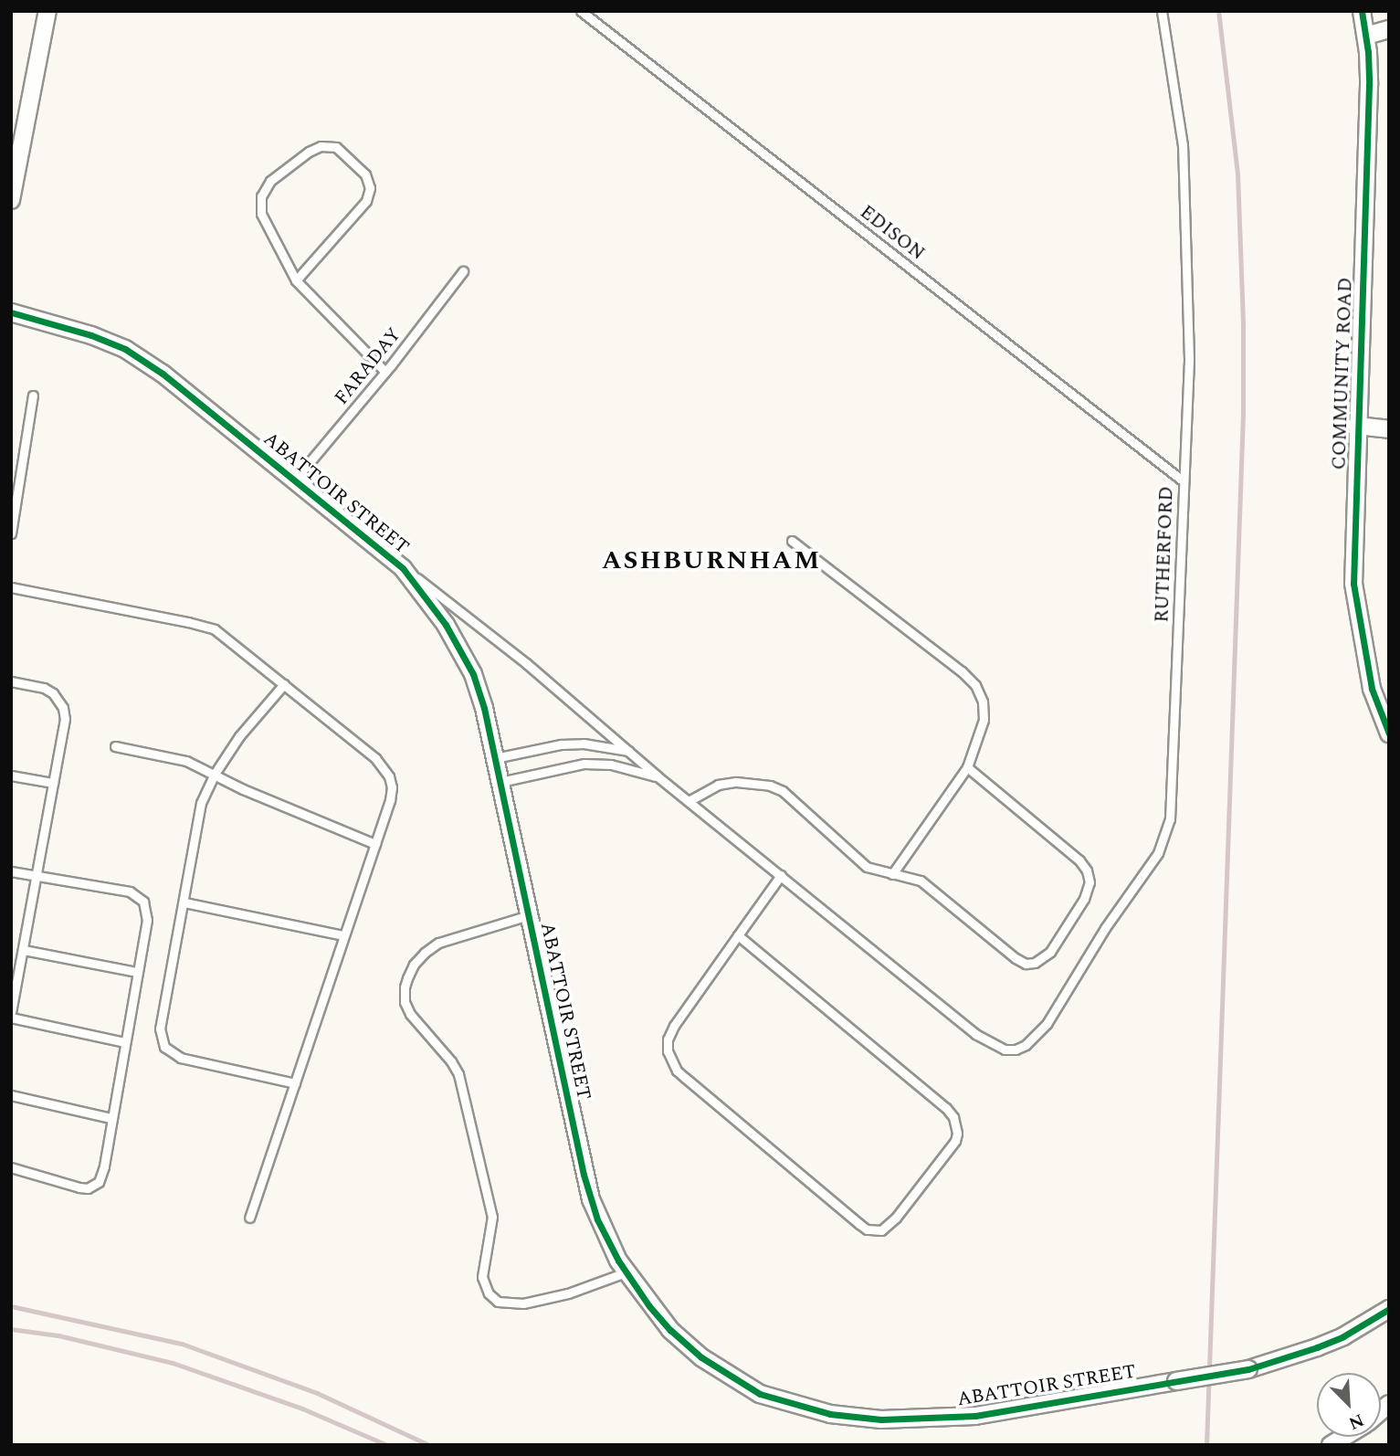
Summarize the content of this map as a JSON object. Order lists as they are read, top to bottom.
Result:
{
  "streets": {
    "street": ["COMMUNITY ROAD", "ABATTOIR STREET"],
    "lane": ["EDISON", "FARADAY", "RUTHERFORD"]
  },
  "crossings": [
    ["EDISON", "RUTHERFORD"],
    ["FARADAY", "ABATTOIR STREET"],
    ["ABATTOIR STREET", "RUTHERFORD"]
  ],
  "districts": ["ASHBURNHAM"],
  "north": "bottom right"
}
